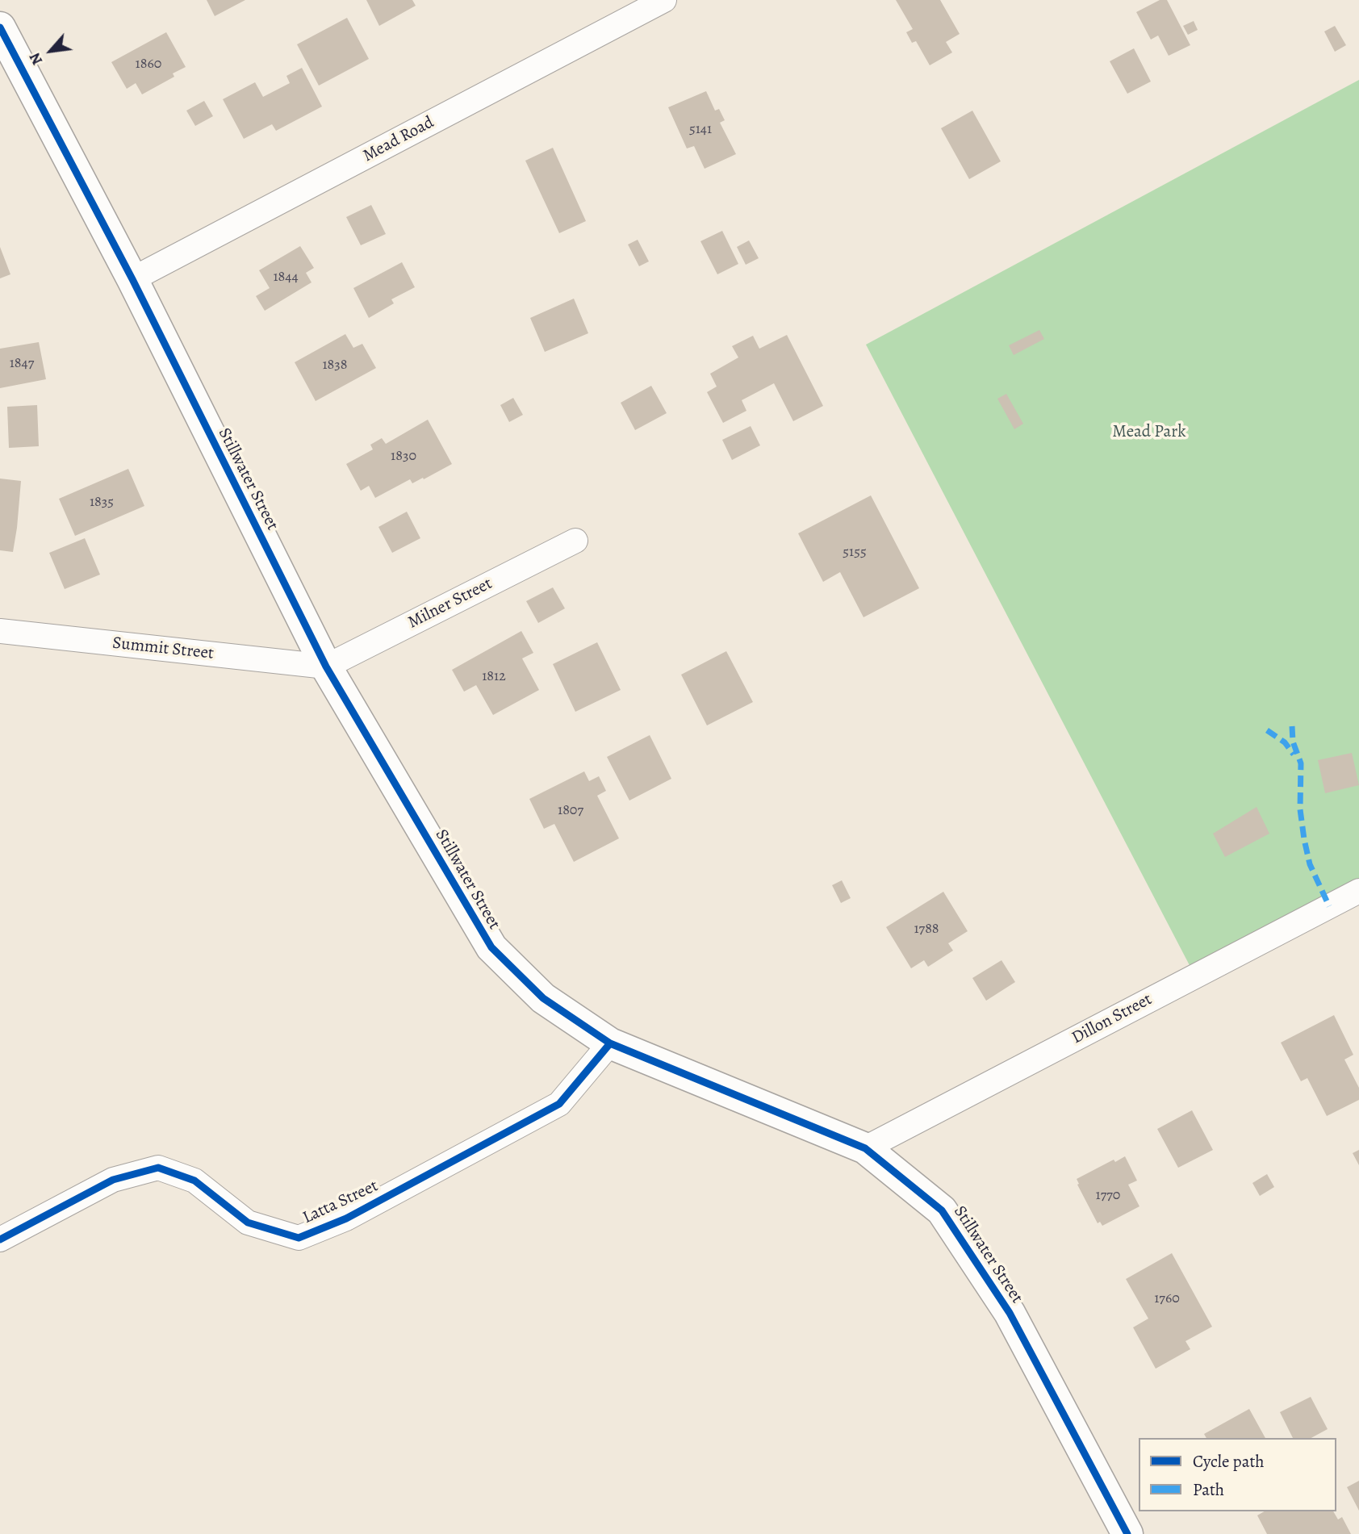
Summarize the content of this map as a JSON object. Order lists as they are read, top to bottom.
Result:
{
  "streets": {
    "street": [
      "Mead Road",
      "Stillwater Street",
      "Milner Street",
      "Summit Street",
      "Dillon Street",
      "Latta Street"
    ]
  },
  "crossings": [
    ["Mead Road", "Stillwater Street"],
    ["Stillwater Street", "Milner Street"],
    ["Stillwater Street", "Summit Street"],
    ["Stillwater Street", "Dillon Street"],
    ["Stillwater Street", "Latta Street"],
    ["Milner Street", "Summit Street"]
  ],
  "parks": ["Mead Park"],
  "house_numbers": [
    "1860",
    "5141",
    "1844",
    "1847",
    "1838",
    "1830",
    "1835",
    "5155",
    "1812",
    "1807",
    "1788",
    "1770",
    "1760"
  ],
  "legend": ["Cycle path", "Path"],
  "north": "bottom left"
}
